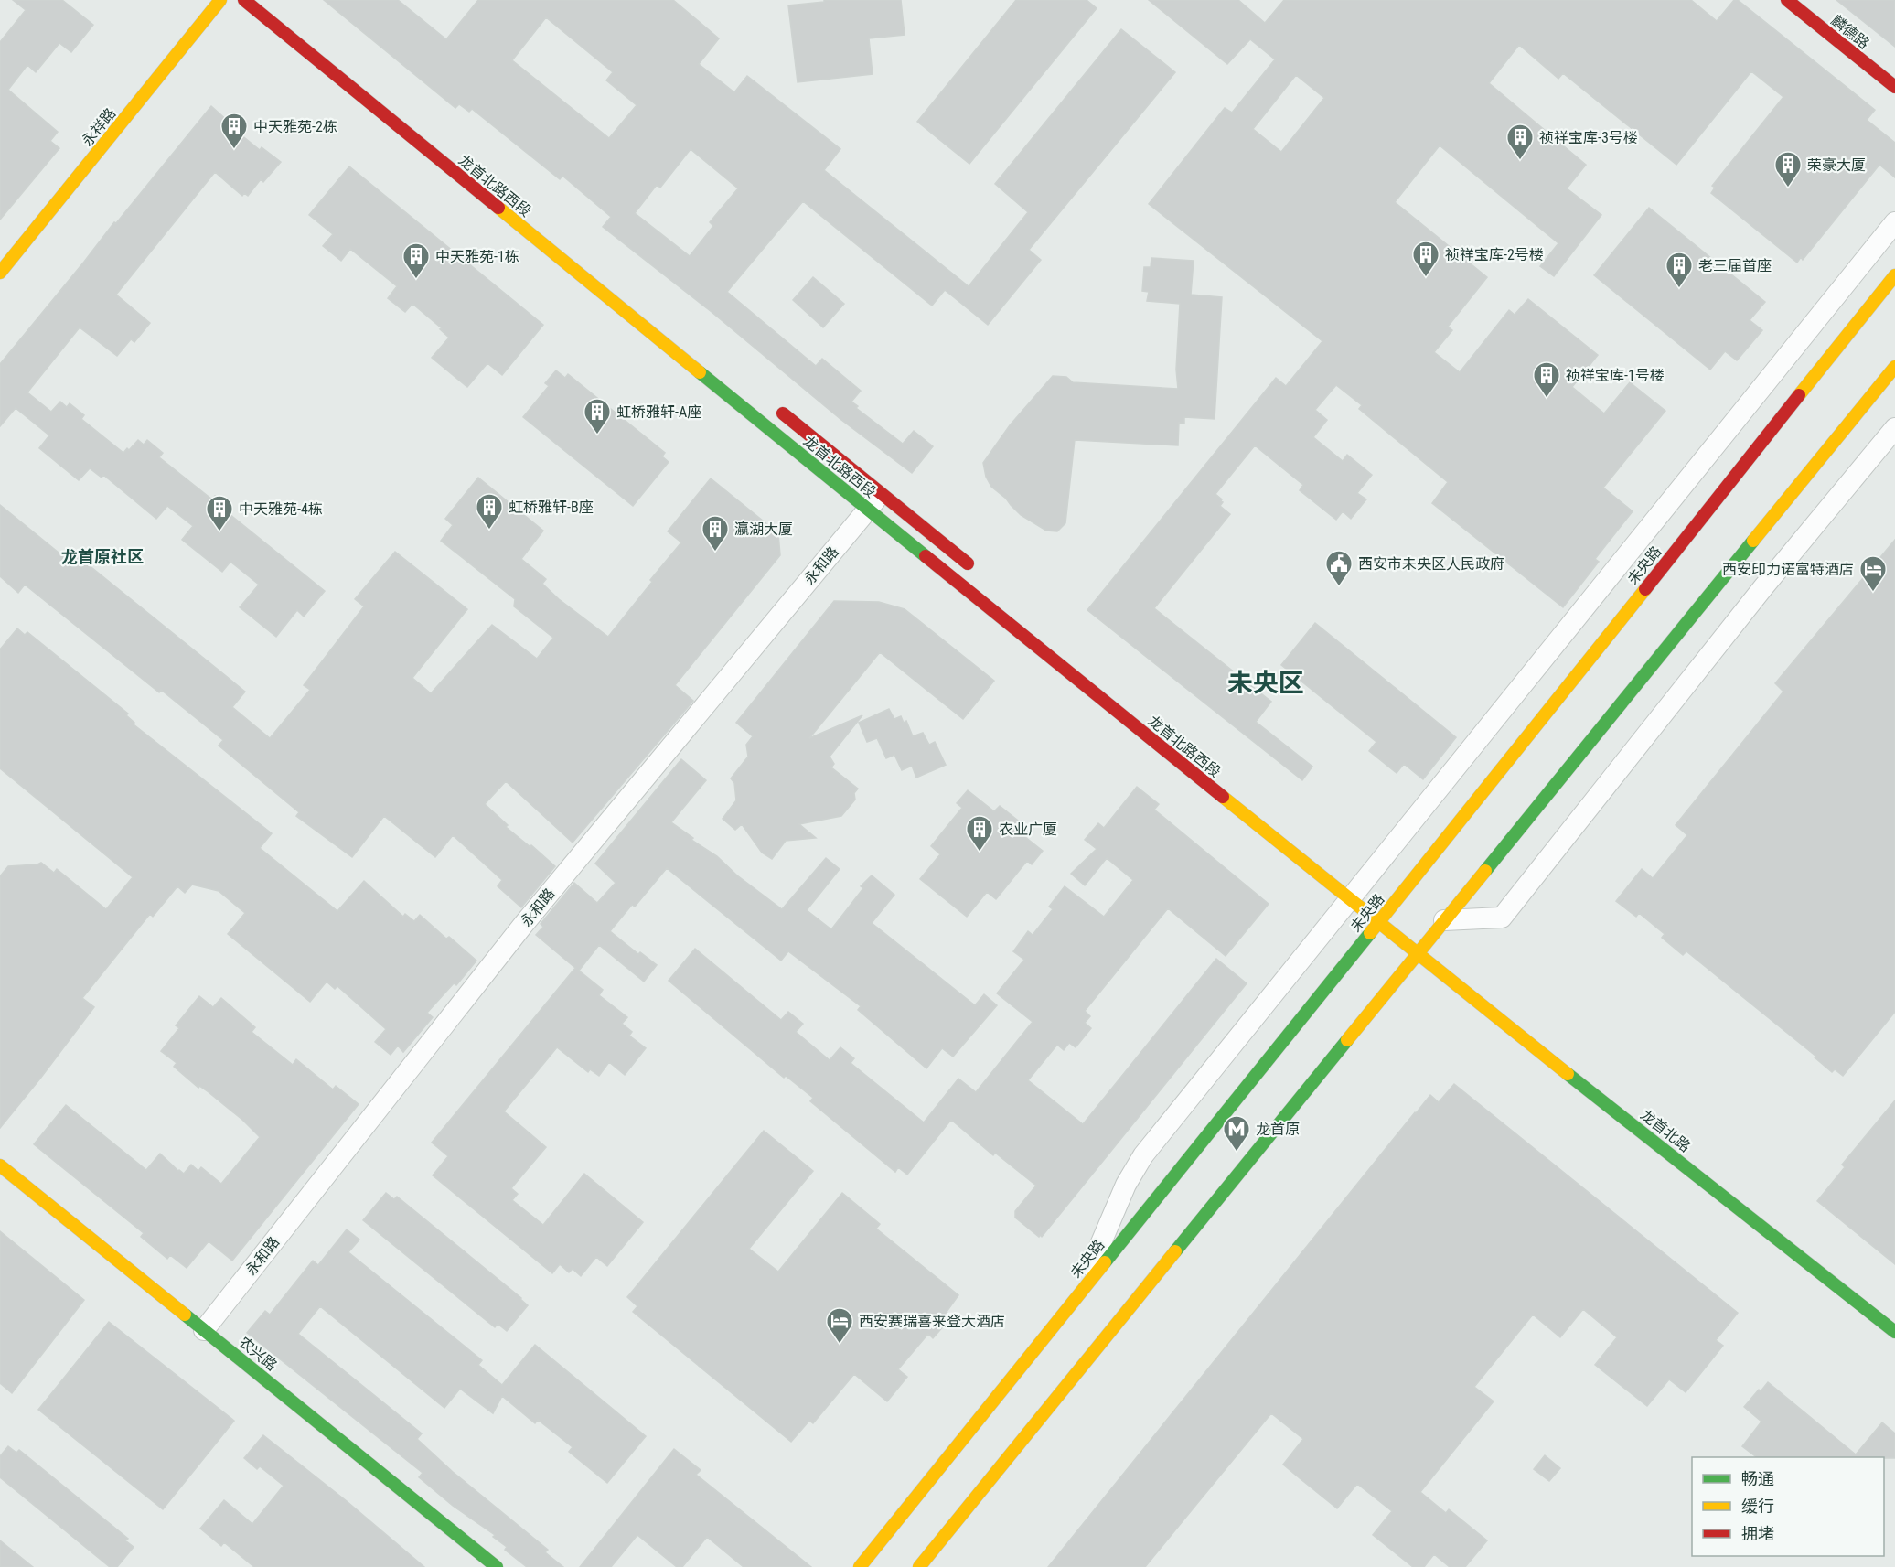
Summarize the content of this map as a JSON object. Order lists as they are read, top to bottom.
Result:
{
  "streets": {
    "street": [
      "麟德路",
      "永祥路",
      "龙首北路西段",
      "永和路",
      "未央路",
      "龙首北路",
      "农兴路"
    ]
  },
  "crossings": [
    ["龙首北路西段", "永和路"],
    ["龙首北路西段", "未央路"],
    ["龙首北路西段", "龙首北路"],
    ["永和路", "农兴路"]
  ],
  "districts": ["龙首原社区", "未央区"],
  "places": {
    "building": [
      "中天雅苑-2栋",
      "祯祥宝库-3号楼",
      "荣豪大厦",
      "祯祥宝库-2号楼",
      "中天雅苑-1栋",
      "老三届首座",
      "祯祥宝库-1号楼",
      "虹桥雅轩-A座",
      "虹桥雅轩-B座",
      "中天雅苑-4栋",
      "瀛湖大厦",
      "农业广厦"
    ],
    "public building": ["西安市未央区人民政府"],
    "hotel": ["西安印力诺富特酒店", "西安赛瑞喜来登大酒店"],
    "metro station": ["龙首原"]
  },
  "legend": ["畅通", "缓行", "拥堵"]
}
